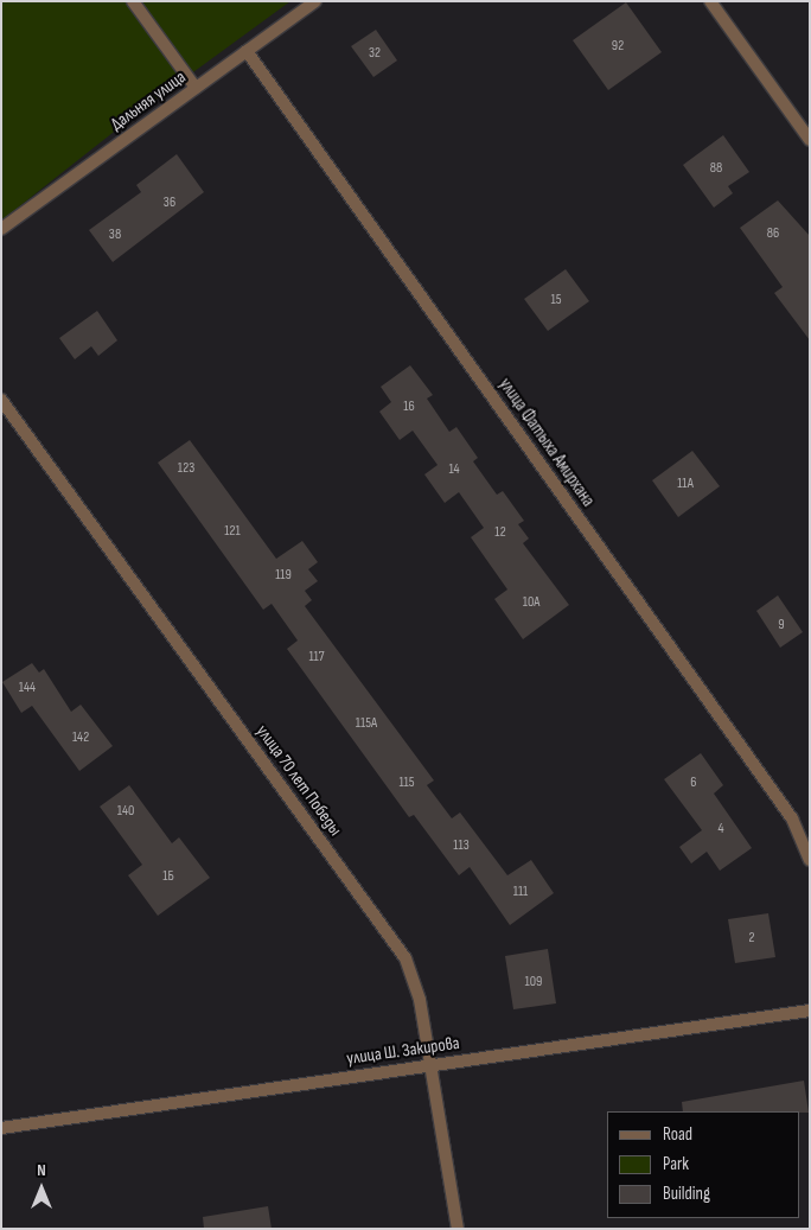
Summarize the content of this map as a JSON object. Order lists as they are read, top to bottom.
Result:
{
  "streets": {
    "street": [
      "Дальняя улица",
      "улица Фатыха Амирхана",
      "улица 70 лет Победы",
      "улица Ш. Закирова"
    ]
  },
  "crossings": [
    ["Дальняя улица", "улица Фатыха Амирхана"],
    ["улица 70 лет Победы", "улица Ш. Закирова"]
  ],
  "house_numbers": [
    "92",
    "32",
    "88",
    "36",
    "86",
    "38",
    "15",
    "16",
    "123",
    "14",
    "11А",
    "121",
    "12",
    "119",
    "10А",
    "9",
    "117",
    "144",
    "115А",
    "142",
    "115",
    "6",
    "140",
    "4",
    "113",
    "1Б",
    "111",
    "2",
    "109"
  ],
  "legend": ["Road", "Park", "Building"],
  "north": "top"
}
